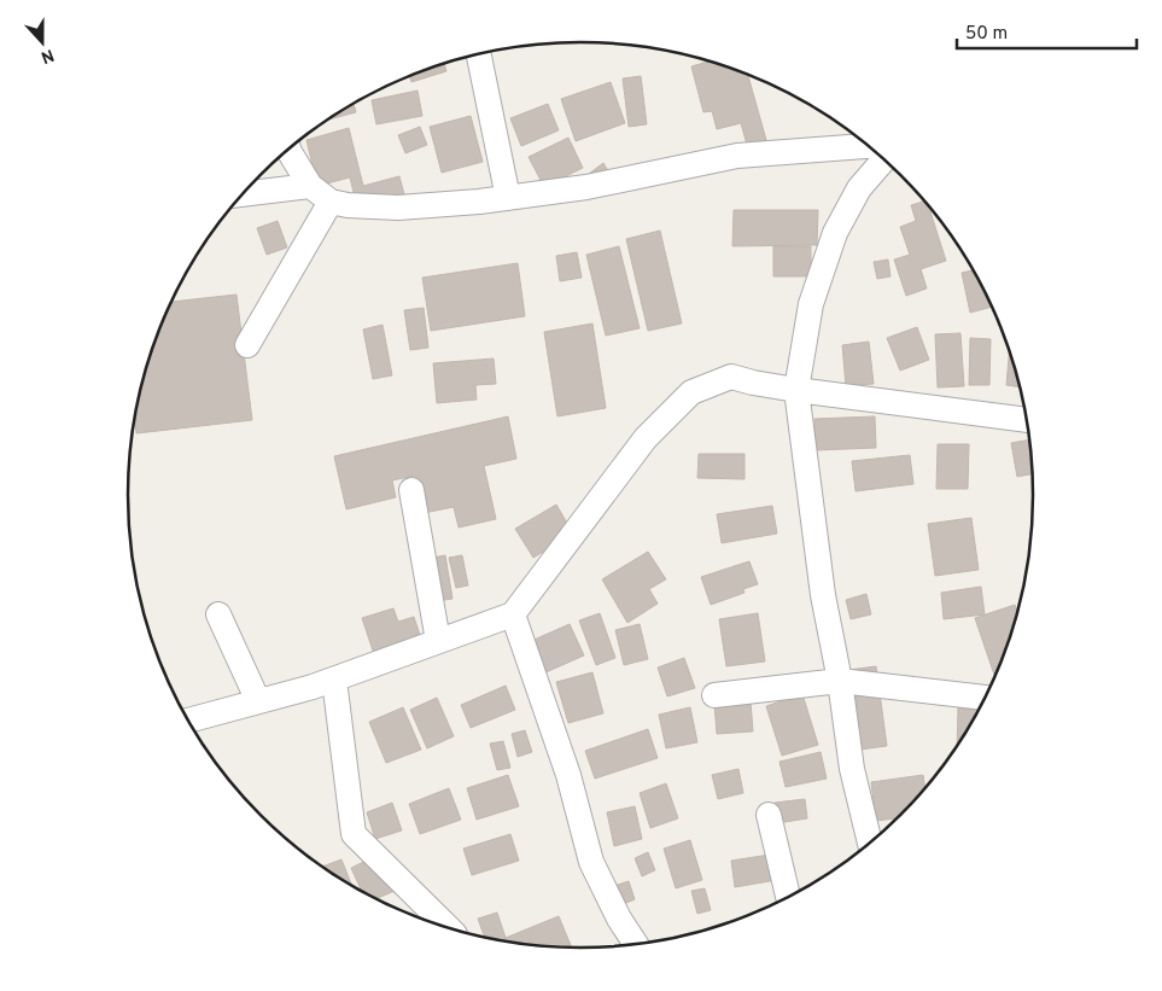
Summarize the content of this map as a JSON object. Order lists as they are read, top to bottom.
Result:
{
  "scale_bar": "50 m",
  "north": "bottom"
}
